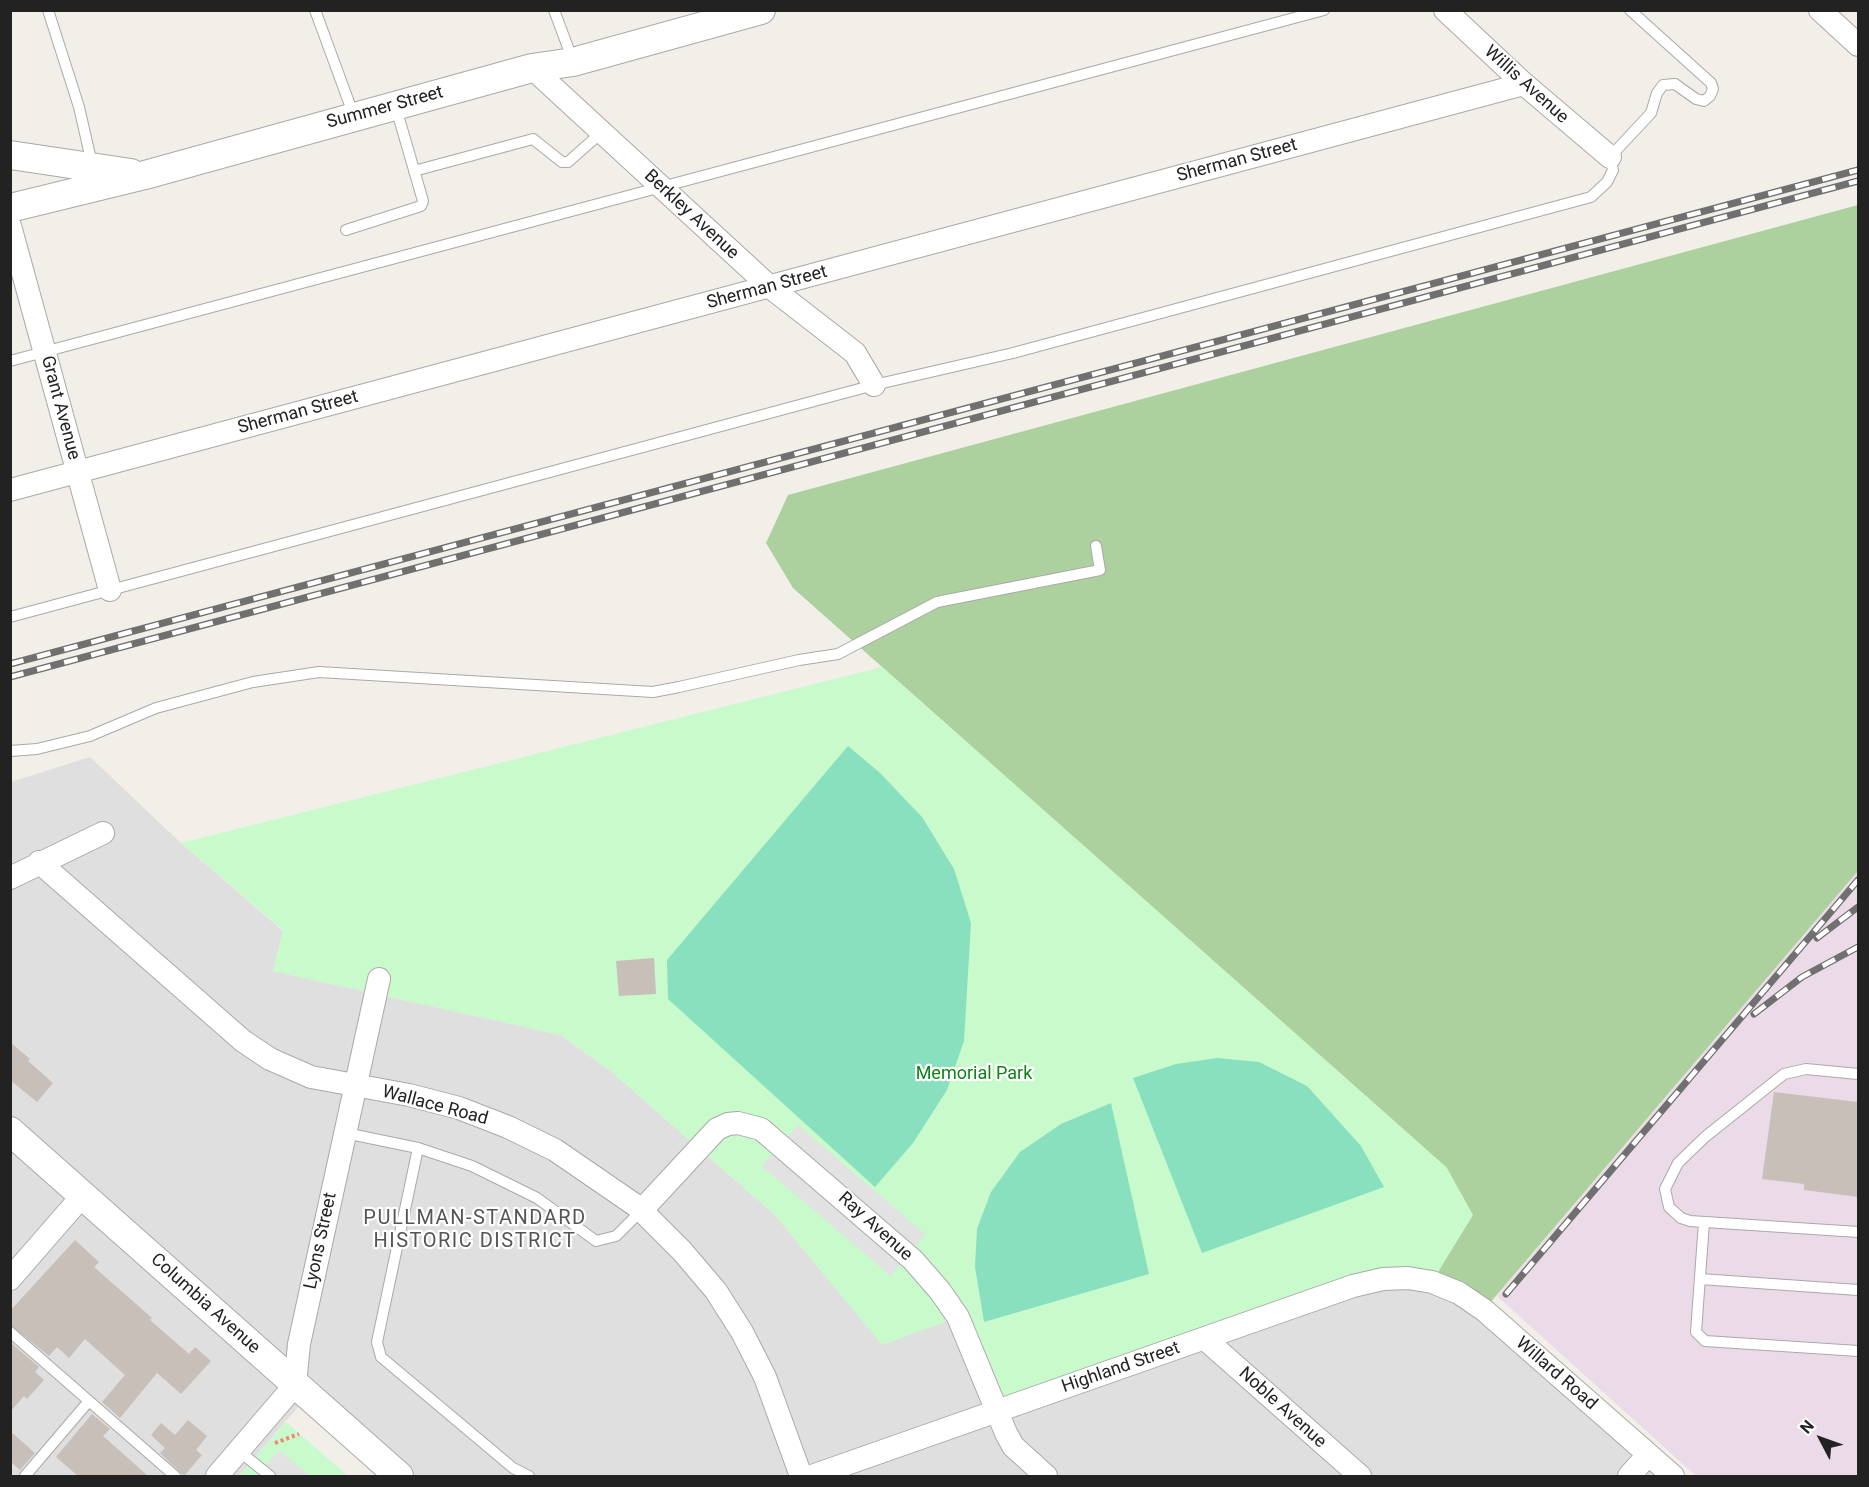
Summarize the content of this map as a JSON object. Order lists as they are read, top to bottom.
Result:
{
  "streets": {
    "street": [
      "Willis Avenue",
      "Summer Street",
      "Sherman Street",
      "Berkley Avenue",
      "Grant Avenue",
      "Wallace Road",
      "Ray Avenue",
      "Lyons Street",
      "Columbia Avenue",
      "Highland Street",
      "Willard Road",
      "Noble Avenue"
    ]
  },
  "crossings": [
    ["Willis Avenue", "Sherman Street"],
    ["Summer Street", "Berkley Avenue"],
    ["Sherman Street", "Berkley Avenue"],
    ["Sherman Street", "Grant Avenue"],
    ["Wallace Road", "Ray Avenue"],
    ["Wallace Road", "Lyons Street"],
    ["Ray Avenue", "Highland Street"],
    ["Lyons Street", "Columbia Avenue"],
    ["Highland Street", "Willard Road"],
    ["Highland Street", "Noble Avenue"]
  ],
  "districts": ["PULLMAN-STANDARD HISTORIC DISTRICT"],
  "parks": ["Memorial Park"],
  "north": "top left"
}
